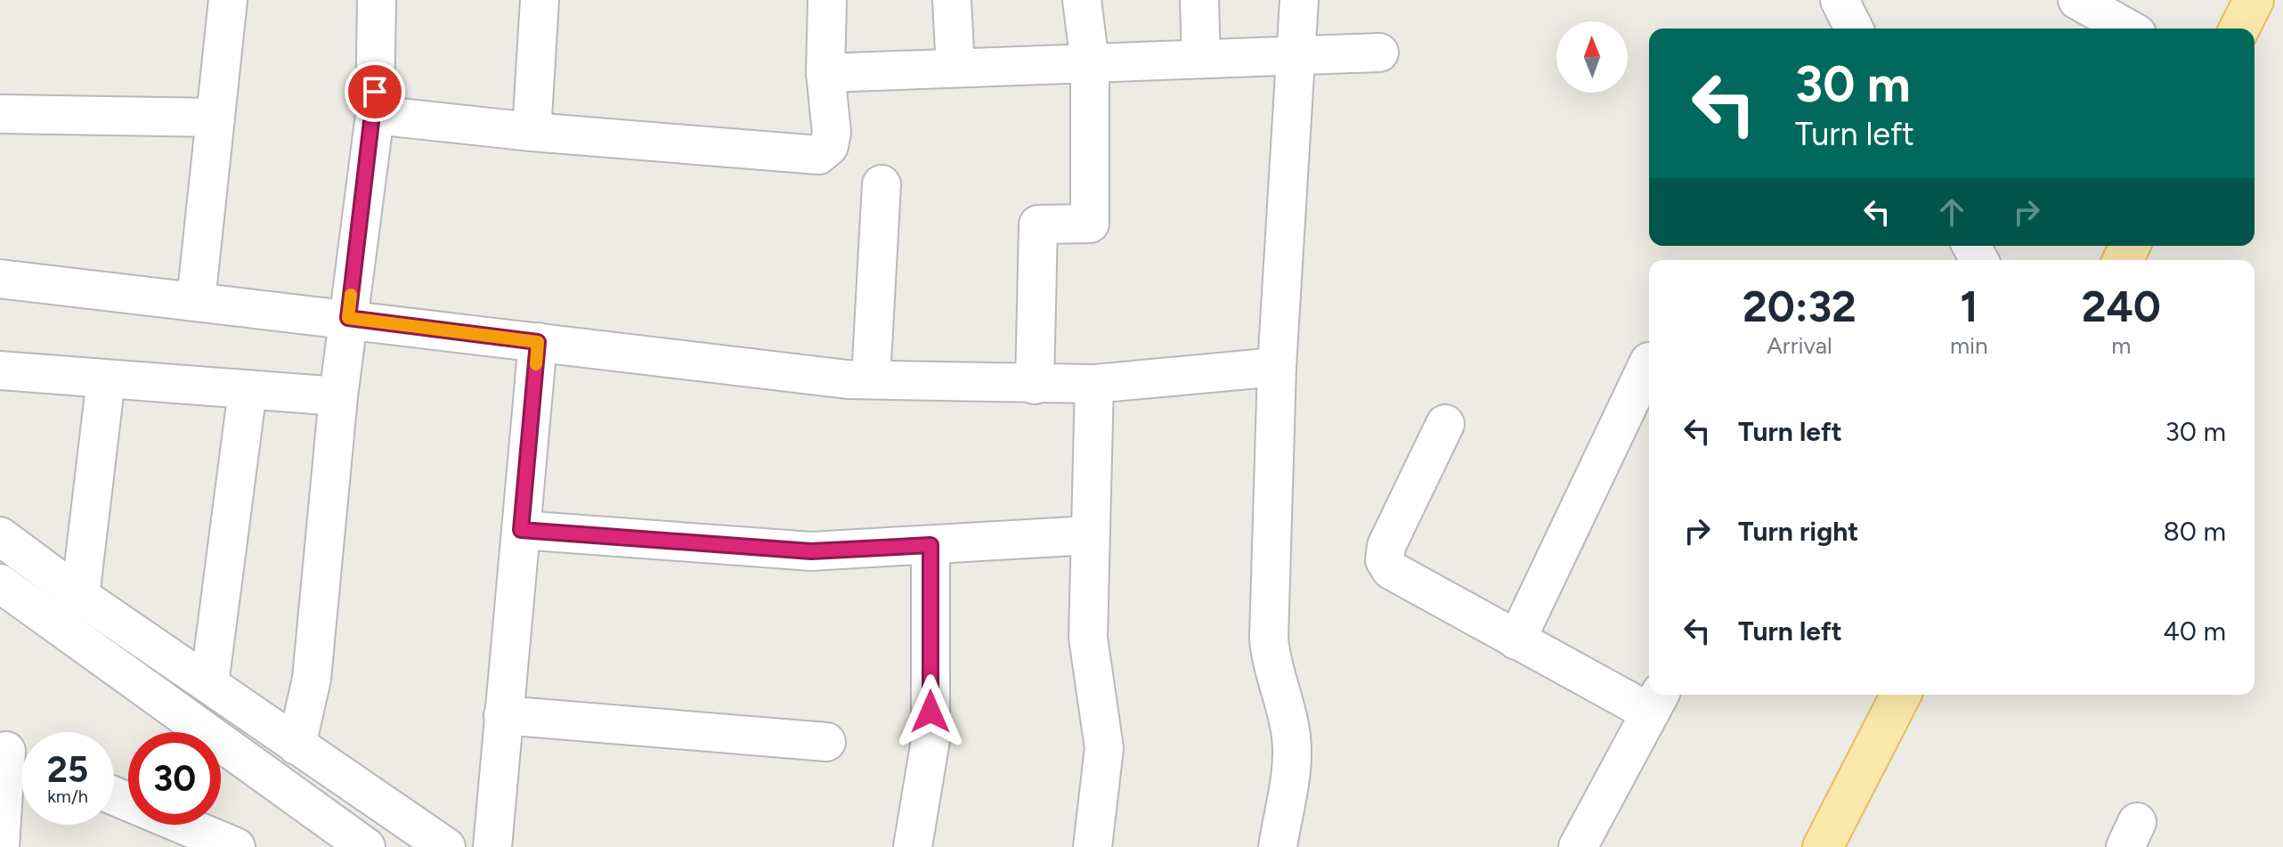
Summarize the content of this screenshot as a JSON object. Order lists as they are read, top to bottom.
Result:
{
  "north": "top",
  "page": {
    "turn": ["30 m", "Turn left"],
    "eta": [
      "20:32",
      "Arrival",
      "1",
      "min",
      "240",
      "m"
    ],
    "list": [
      {
        "name": "Turn left",
        "value": "30 m"
      },
      {
        "name": "Turn right",
        "value": "80 m"
      },
      {
        "name": "Turn left",
        "value": "40 m"
      }
    ],
    "speed": "25 km/h",
    "limit": "30"
  }
}
